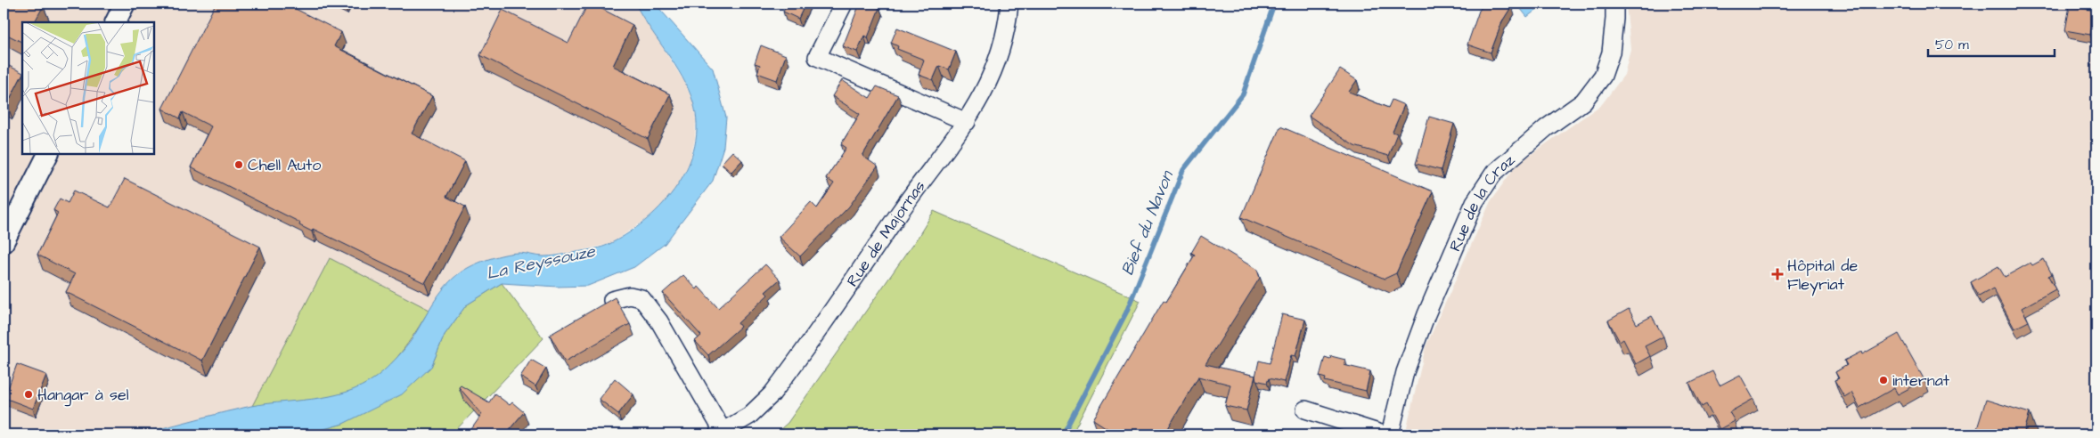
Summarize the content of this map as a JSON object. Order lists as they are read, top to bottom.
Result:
{
  "streets": {
    "street": ["Rue de la Craz", "Rue de Majornas"]
  },
  "water": ["Bief du Navon", "La Reyssouze"],
  "places": {
    "other": ["Chell Auto", "internat", "Hangar à sel"],
    "health": ["Hôpital de Fleyriat"]
  },
  "scale_bar": "50 m"
}
